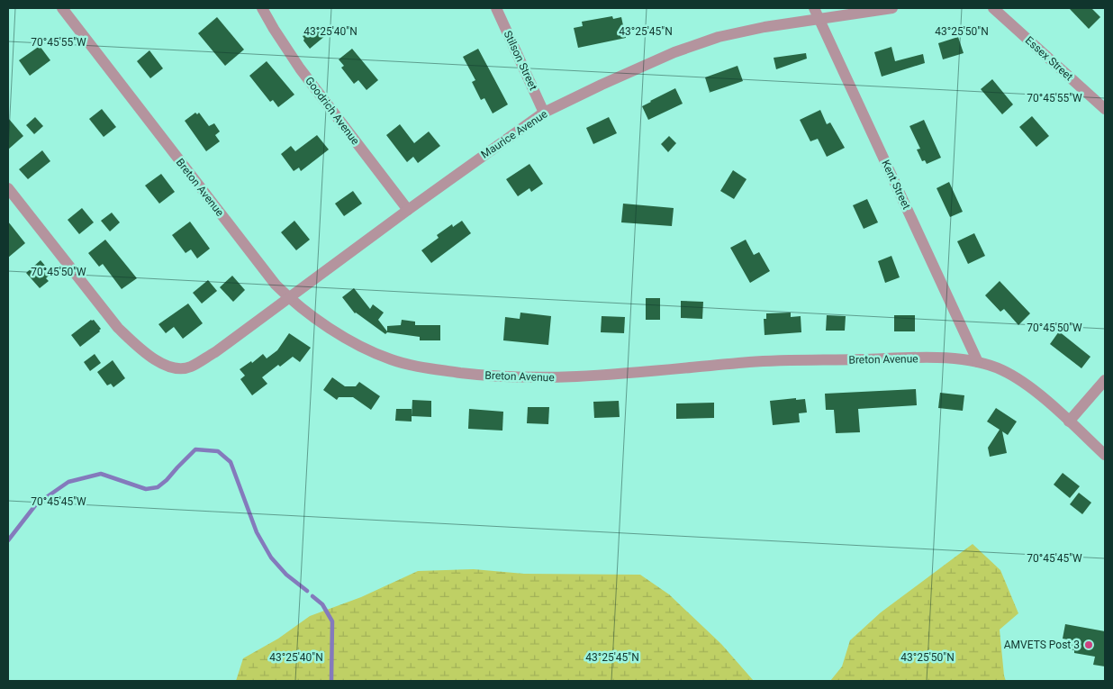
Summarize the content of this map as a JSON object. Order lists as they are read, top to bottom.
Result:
{
  "streets": {
    "street": [
      "Essex Street",
      "Stilson Street",
      "Goodrich Avenue",
      "Maurice Avenue",
      "Kent Street",
      "Breton Avenue"
    ]
  },
  "crossings": [
    ["Stilson Street", "Maurice Avenue"],
    ["Goodrich Avenue", "Maurice Avenue"],
    ["Maurice Avenue", "Kent Street"],
    ["Maurice Avenue", "Breton Avenue"],
    ["Kent Street", "Breton Avenue"]
  ],
  "places": ["AMVETS Post 3"],
  "coordinates": [
    "43°25'40\"N",
    "43°25'45\"N",
    "43°25'50\"N",
    "70°45'55\"W",
    "70°45'50\"W",
    "70°45'45\"W"
  ]
}
